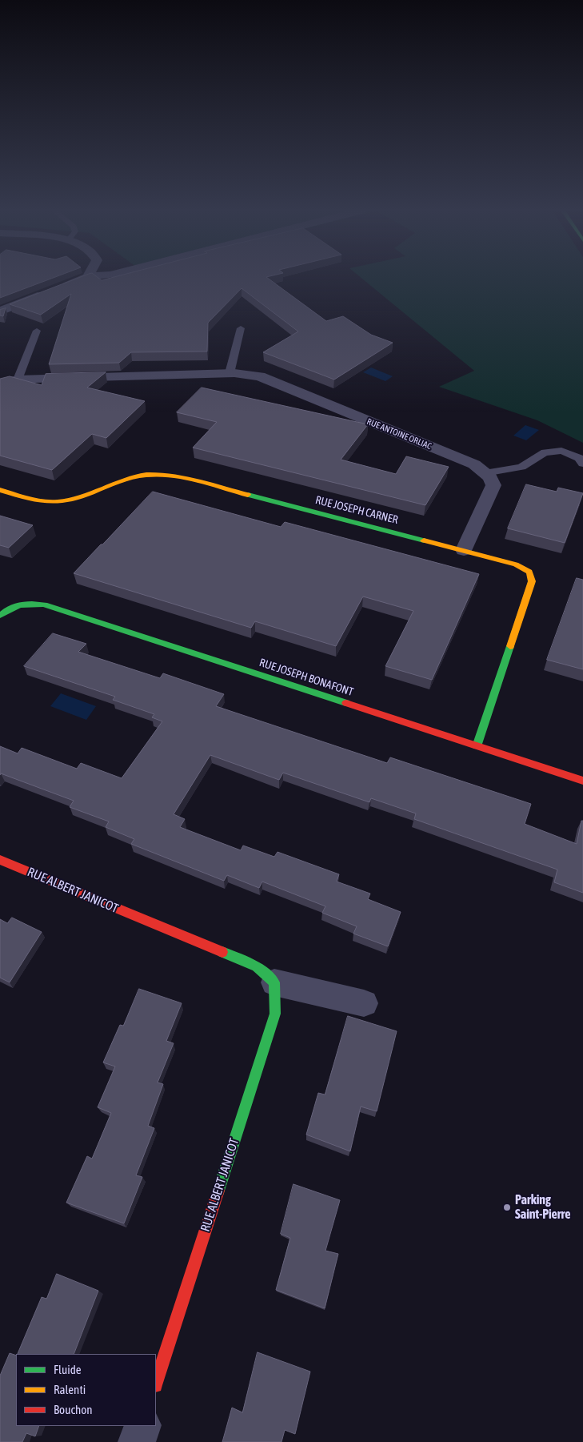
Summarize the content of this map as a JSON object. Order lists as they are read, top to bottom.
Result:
{
  "streets": {
    "street": [
      "RUE ANTOINE ORLIAC",
      "RUE JOSEPH CARNER",
      "RUE JOSEPH BONAFONT",
      "RUE ALBERT JANICOT"
    ]
  },
  "crossings": [
    ["RUE JOSEPH CARNER", "RUE JOSEPH BONAFONT"]
  ],
  "places": ["Parking Saint-Pierre"],
  "legend": ["Fluide", "Ralenti", "Bouchon"]
}
